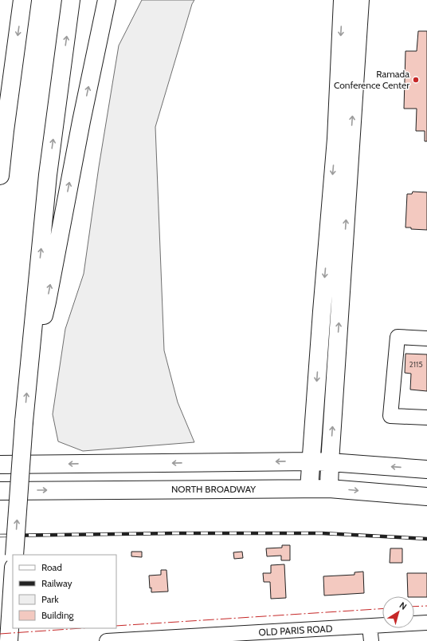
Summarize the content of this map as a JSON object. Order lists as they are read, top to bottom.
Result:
{
  "streets": {
    "highway": ["NORTH BROADWAY"],
    "street": ["OLD PARIS ROAD"]
  },
  "places": ["Ramada Conference Center"],
  "house_numbers": ["2115"],
  "legend": [
    "Road",
    "Railway",
    "Park",
    "Building"
  ],
  "north": "top right"
}
